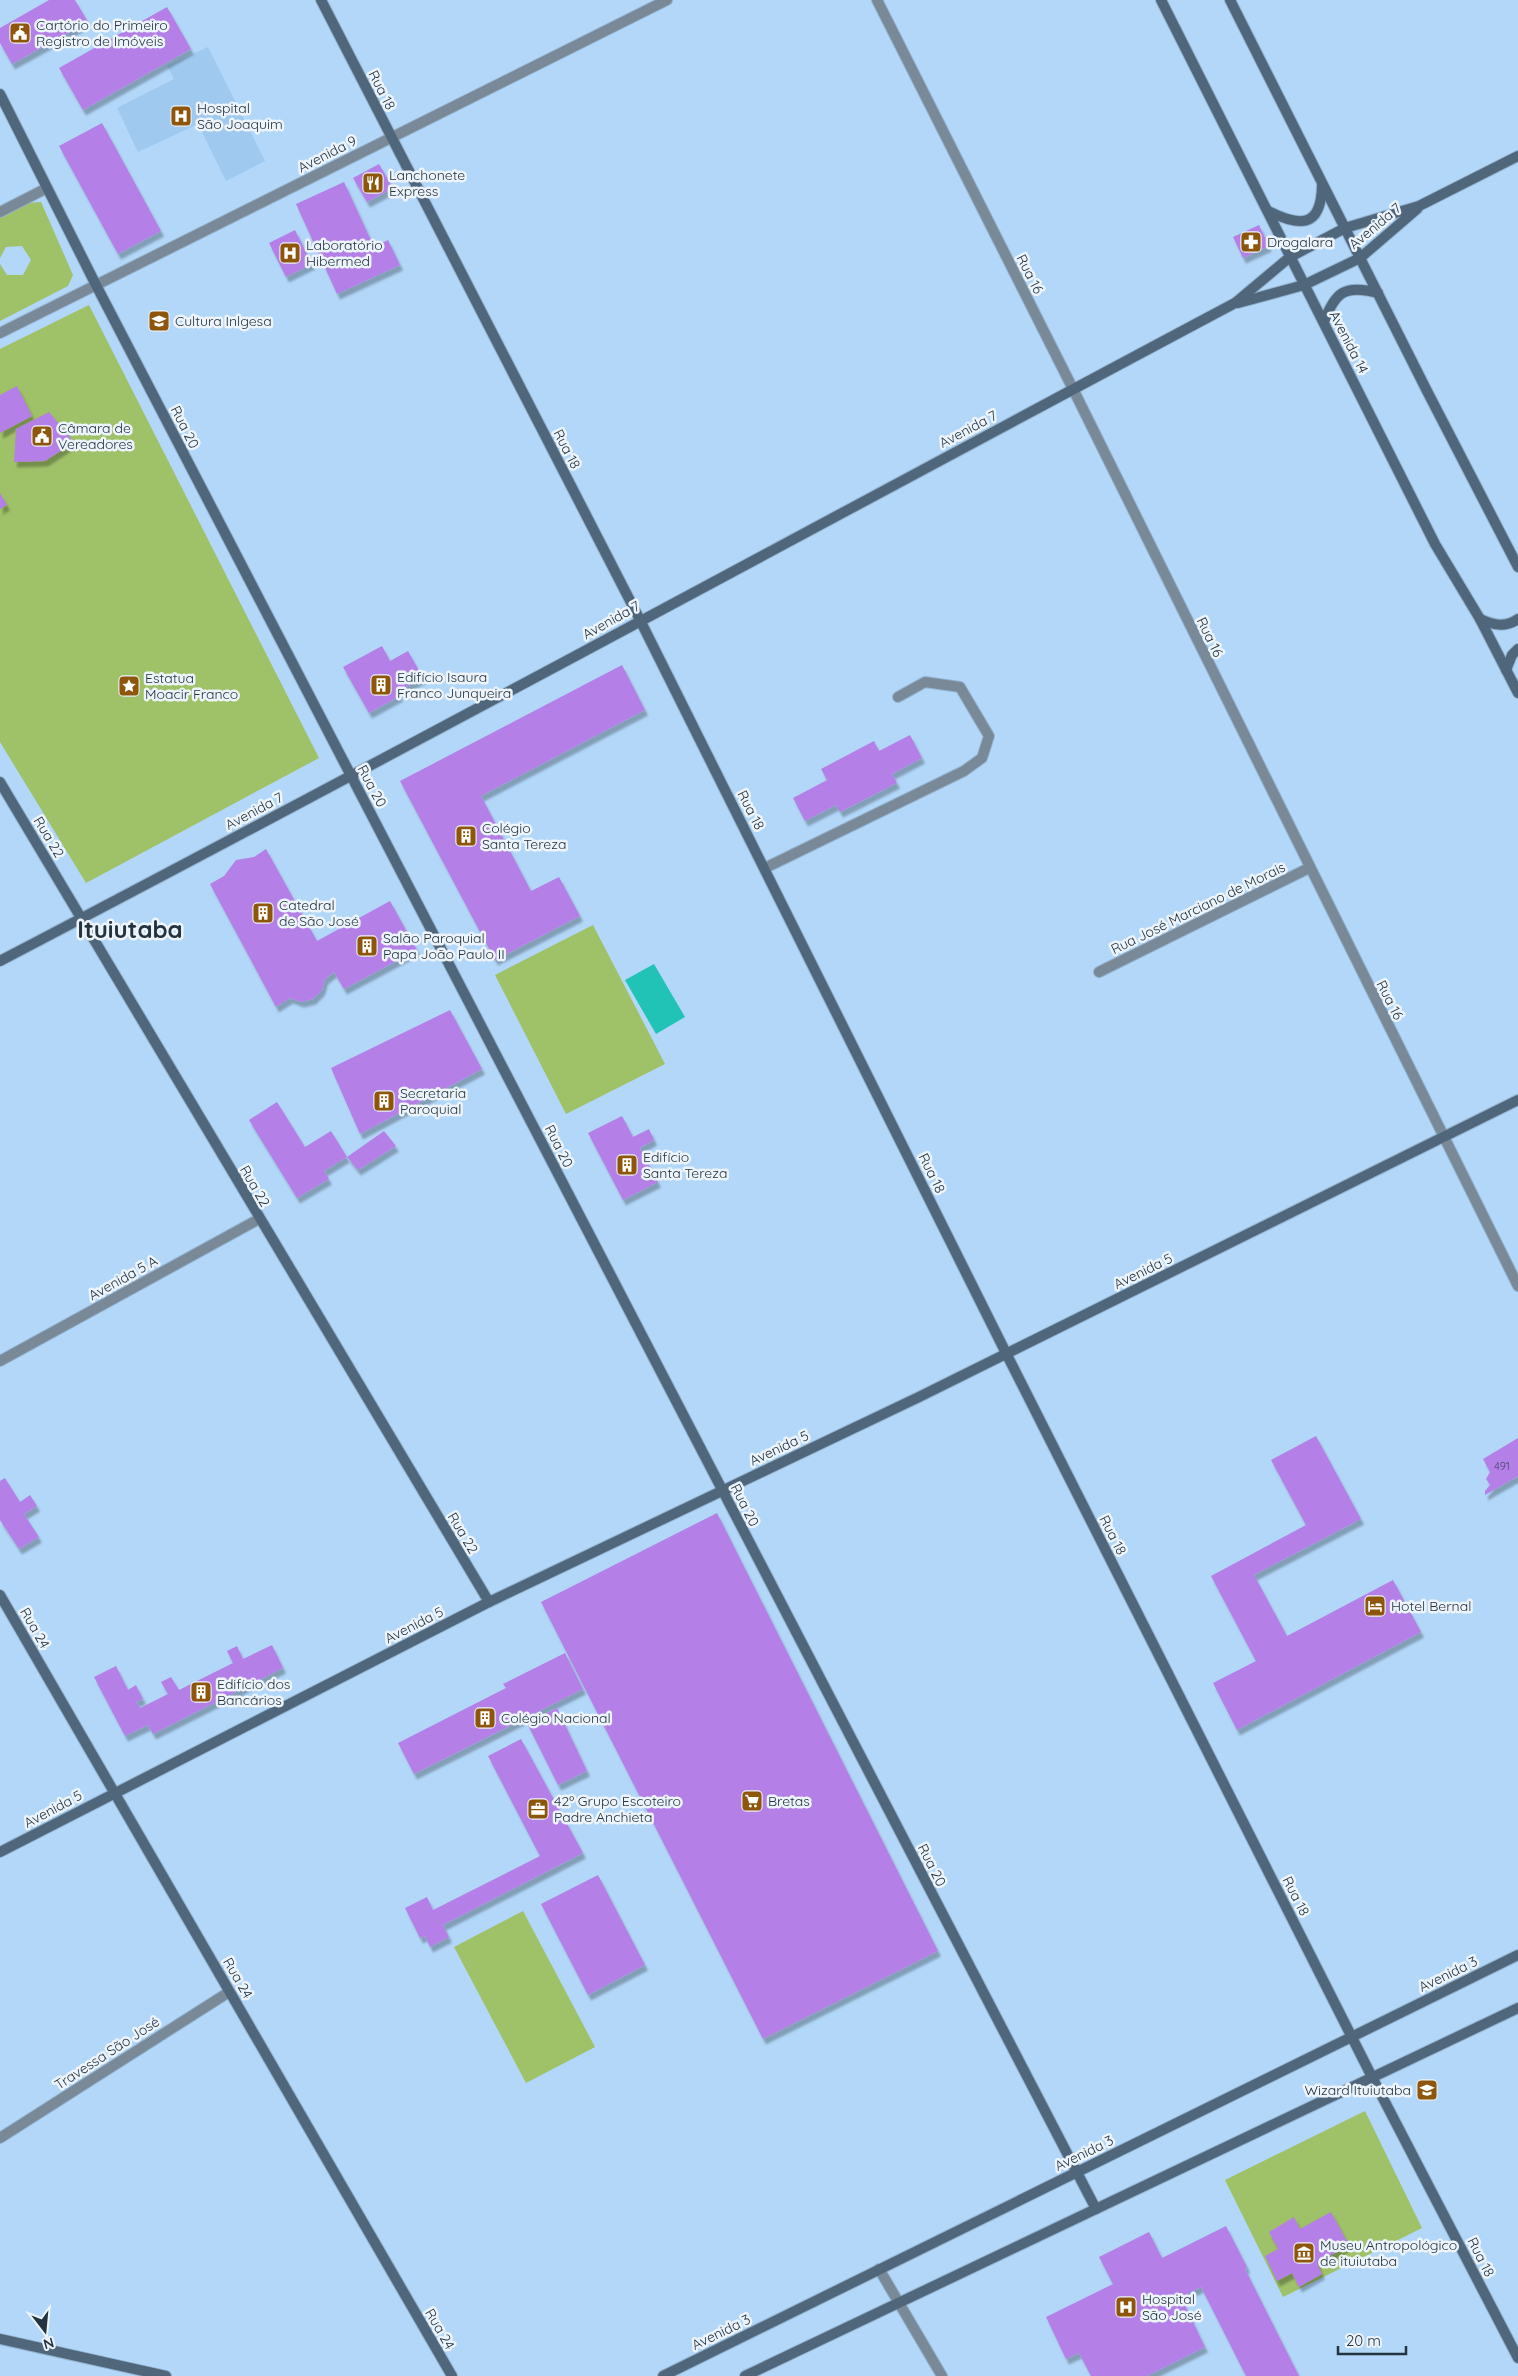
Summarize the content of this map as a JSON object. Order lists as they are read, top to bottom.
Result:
{
  "streets": {
    "street": [
      "Rua 18",
      "Avenida 9",
      "Avenida 7",
      "Rua 16",
      "Avenida 14",
      "Rua 20",
      "Rua 22",
      "Rua José Marciano de Morais",
      "Avenida 5",
      "Avenida 5 A",
      "Rua 24",
      "Avenida 3",
      "Travessa São José"
    ]
  },
  "crossings": [
    ["Rua 18", "Avenida 9"],
    ["Rua 18", "Avenida 7"],
    ["Rua 18", "Avenida 5"],
    ["Rua 18", "Avenida 3"],
    ["Avenida 9", "Rua 20"],
    ["Avenida 7", "Rua 16"],
    ["Avenida 7", "Avenida 14"],
    ["Avenida 7", "Rua 20"],
    ["Avenida 7", "Rua 22"],
    ["Rua 16", "Rua José Marciano de Morais"],
    ["Rua 16", "Avenida 5"],
    ["Rua 20", "Avenida 5"],
    ["Rua 20", "Avenida 3"],
    ["Rua 22", "Avenida 5"],
    ["Rua 22", "Avenida 5 A"],
    ["Avenida 5", "Rua 24"],
    ["Rua 24", "Travessa São José"]
  ],
  "districts": ["Ituiutaba"],
  "places": {
    "public building": ["Cartório do Primeiro Registro de Imóveis", "Câmara de Vereadores"],
    "hospital": ["Hospital São Joaquim", "Laboratório Hibermed", "Hospital São José"],
    "restaurant": ["Lanchonete Express"],
    "pharmacy": ["Drogalara"],
    "school or university": ["Cultura Inlgesa", "Wizard Ituiutaba"],
    "building": [
      "Edifício Isaura Franco Junqueira",
      "Colégio Santa Tereza",
      "Catedral de São José",
      "Salão Paroquial Papa João Paulo II",
      "Secretaria Paroquial",
      "Edifício Santa Tereza",
      "Edifício dos Bancários",
      "Colégio Nacional"
    ],
    "place": ["Estatua Moacir Franco"],
    "hotel": ["Hotel Bernal"],
    "supermarket": ["Bretas"],
    "office": ["42º Grupo Escoteiro Padre Anchieta"],
    "museum": ["Museu Antropológico de ituiutaba"]
  },
  "house_numbers": ["491"],
  "scale_bar": "20 m",
  "north": "bottom"
}
